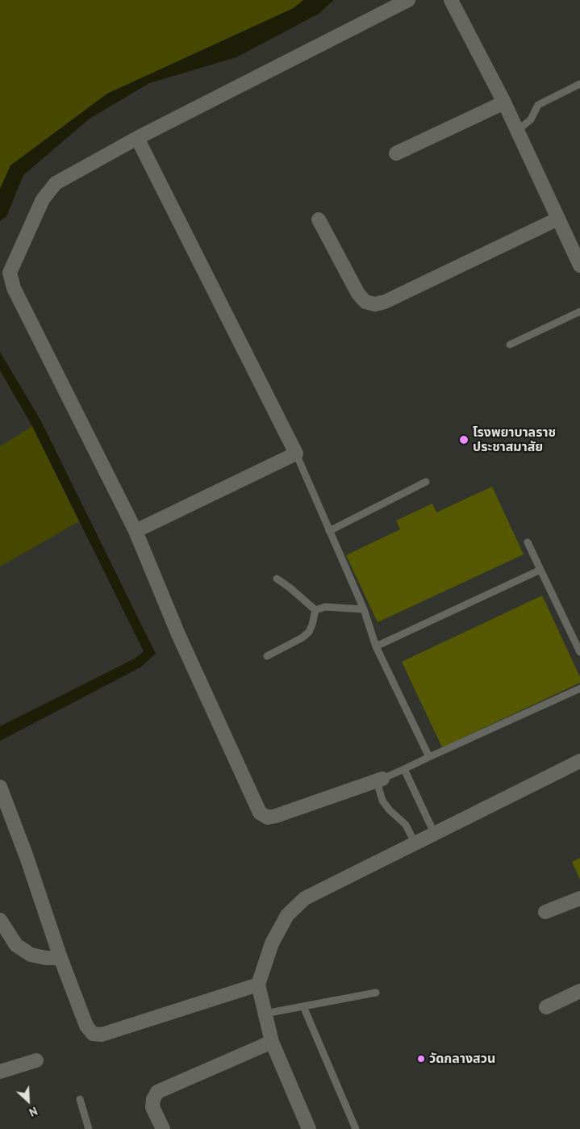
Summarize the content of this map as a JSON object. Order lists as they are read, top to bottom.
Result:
{
  "places": ["โรงพยาบาลราช ประชาสมาสัย", "วัดกลางสวน"],
  "north": "bottom right"
}
